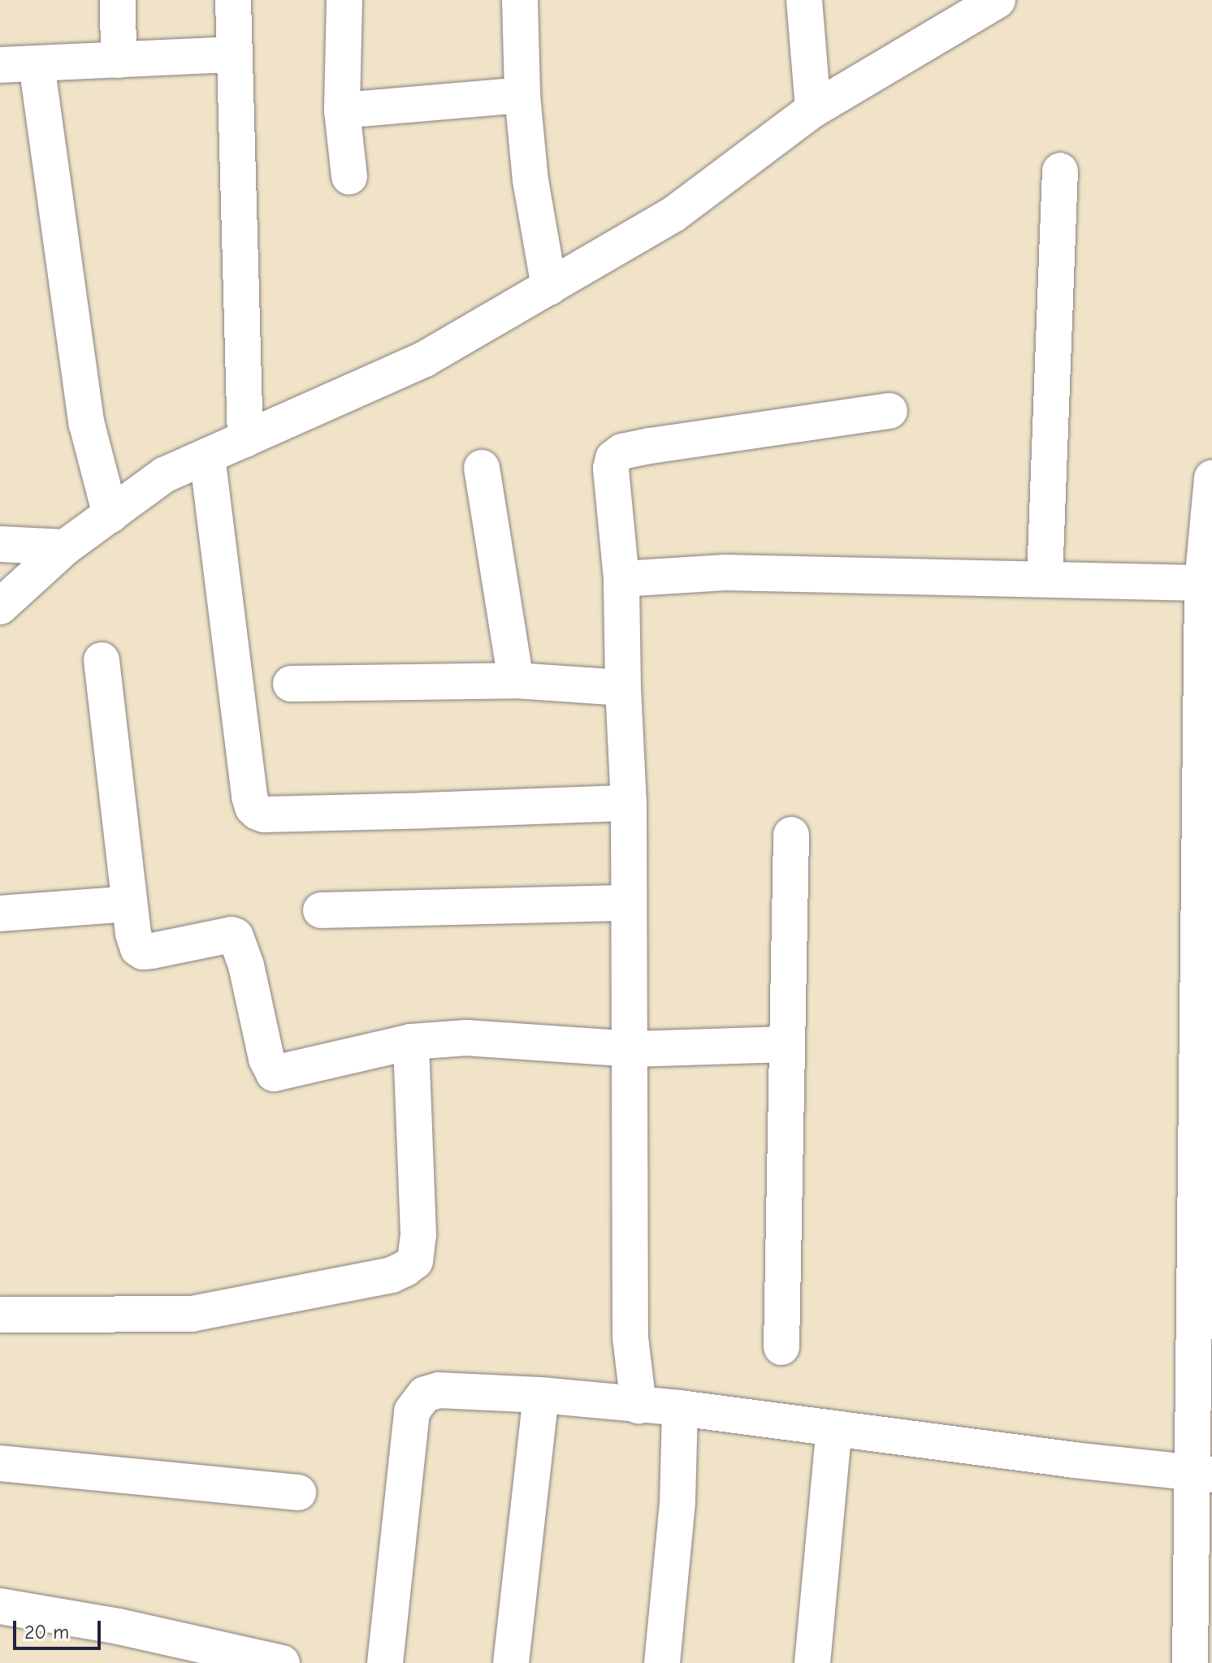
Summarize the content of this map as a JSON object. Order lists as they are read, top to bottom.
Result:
{
  "scale_bar": "20 m"
}
